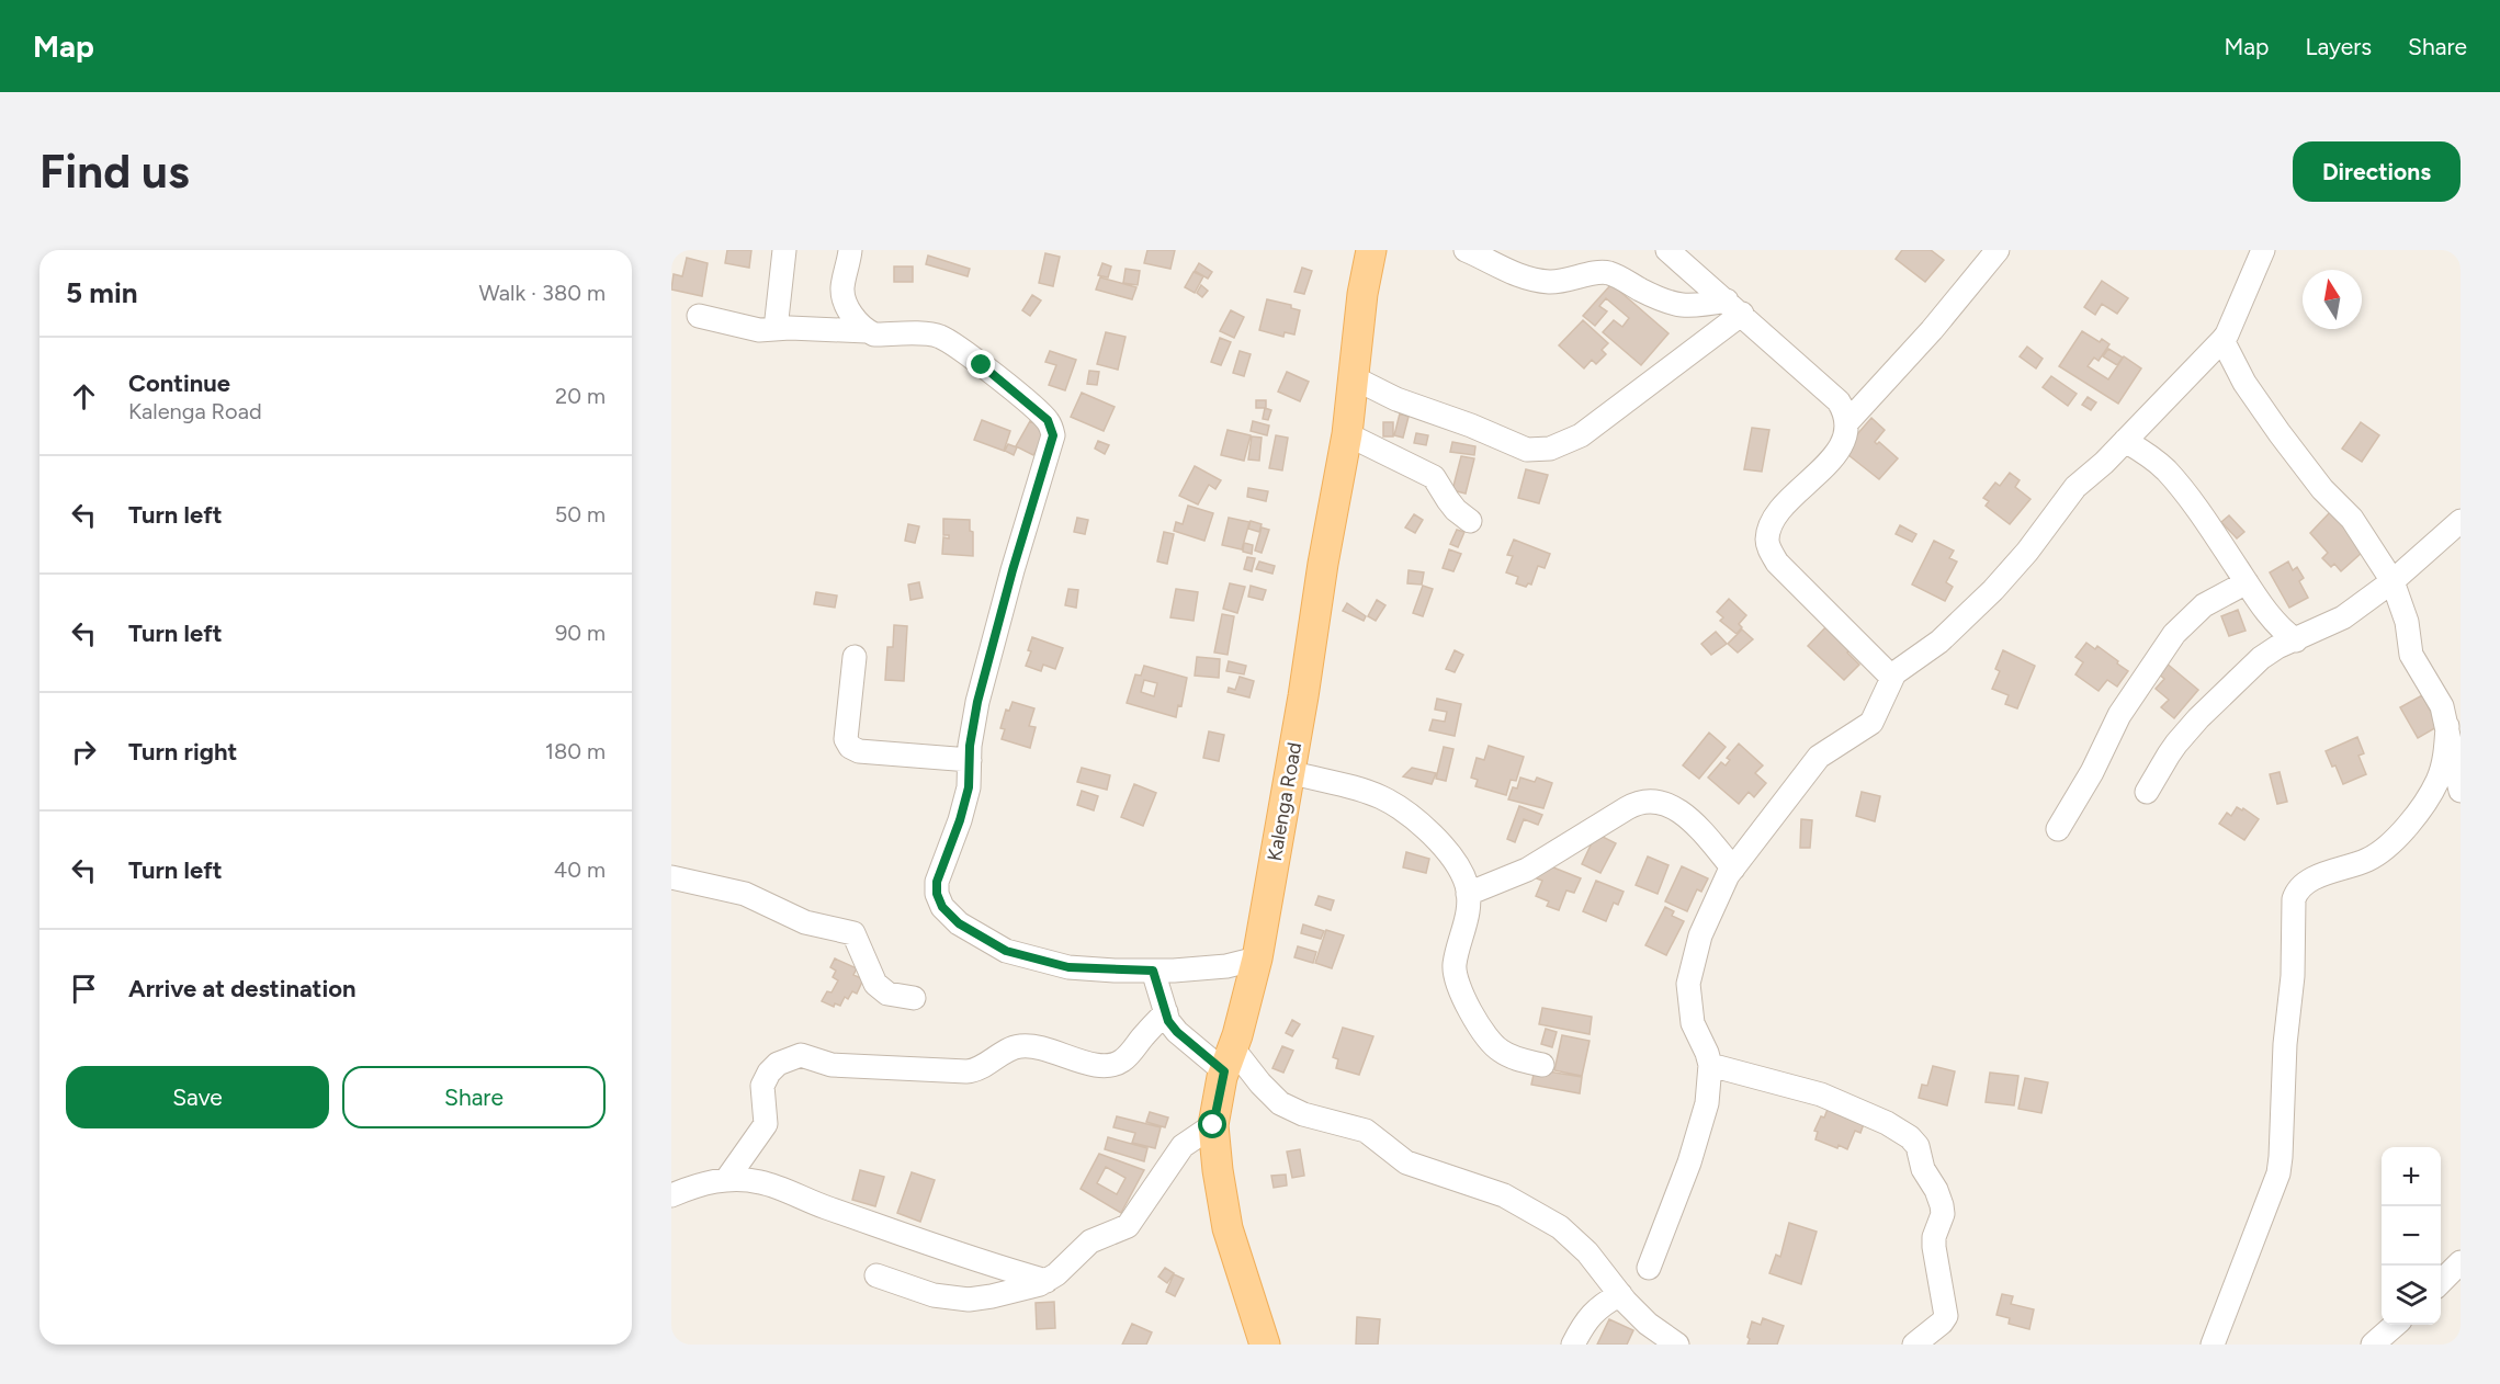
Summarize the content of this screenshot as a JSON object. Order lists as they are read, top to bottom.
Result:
{
  "streets": {
    "main road": ["Kalenga Road"]
  },
  "north": "top",
  "page": {
    "header": "Map",
    "nav": ["Map", "Layers", "Share"],
    "buttons": [
      "Directions",
      ["Save", "Share"]
    ],
    "title": "Find us",
    "heading": ["5 min", "Walk · 380 m"],
    "list": [
      ["Continue", "Kalenga Road", "20 m"],
      ["Turn left", "50 m"],
      ["Turn left", "90 m"],
      ["Turn right", "180 m"],
      ["Turn left", "40 m"],
      "Arrive at destination"
    ],
    "map_buttons": ["+", "−"]
  }
}
